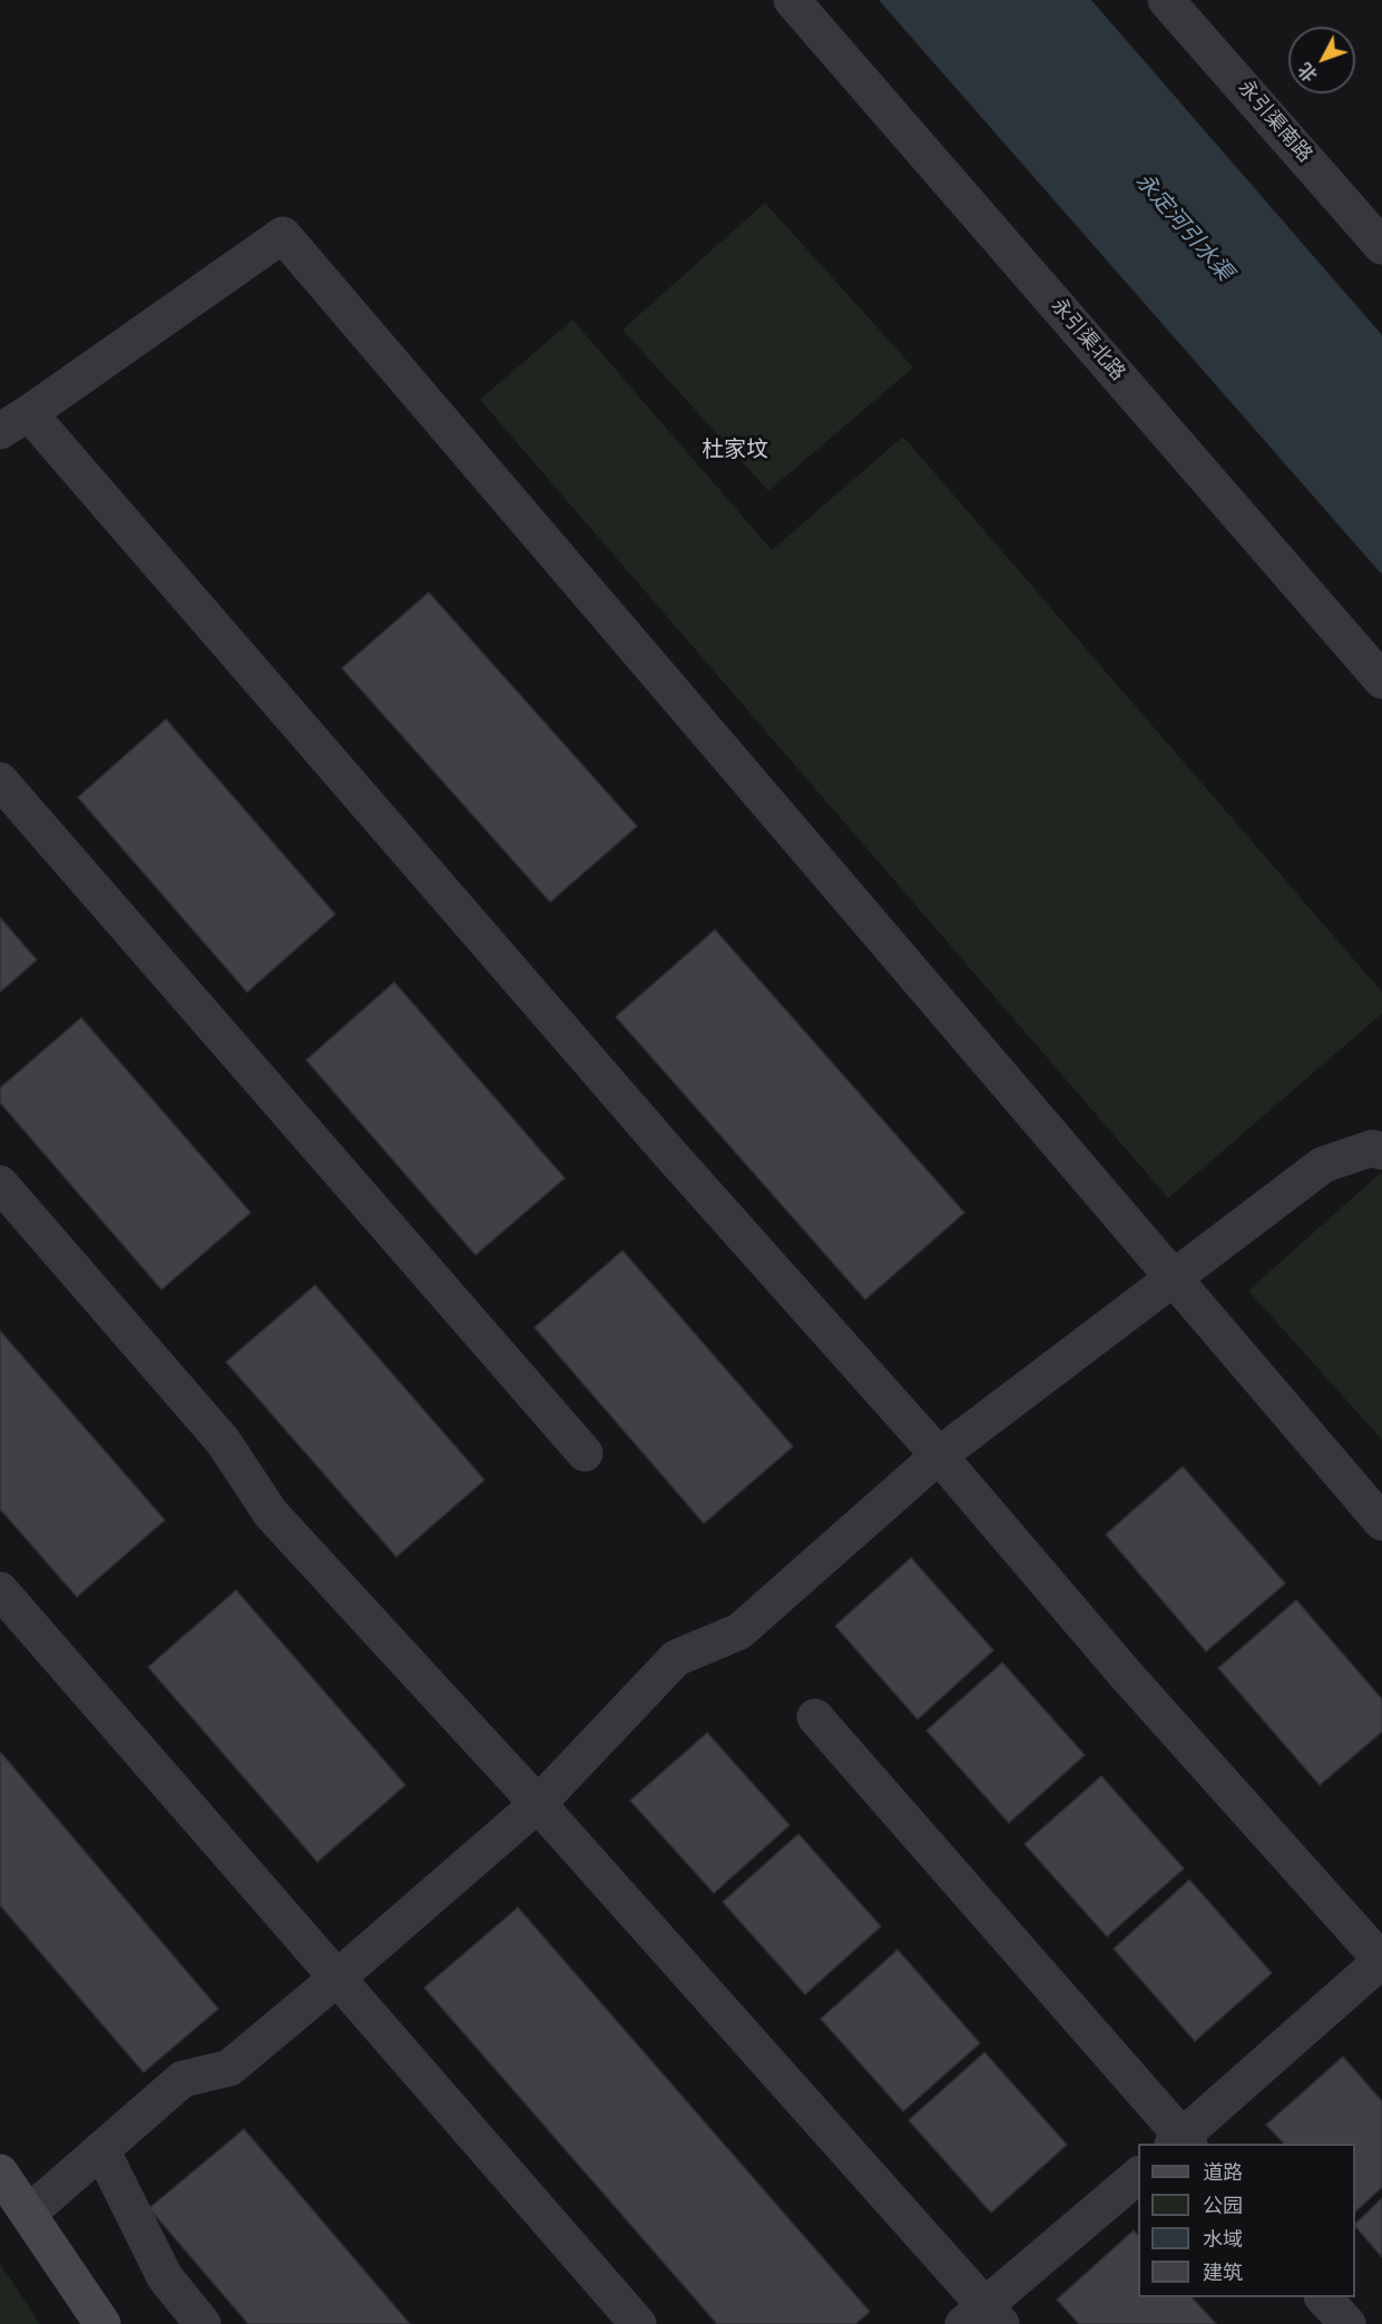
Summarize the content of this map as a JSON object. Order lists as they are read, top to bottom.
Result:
{
  "streets": {
    "street": ["永引渠南路", "永引渠北路"]
  },
  "districts": ["杜家坟"],
  "water": ["永定河引水渠"],
  "legend": [
    "道路",
    "公园",
    "水域",
    "建筑"
  ],
  "north": "bottom left"
}
